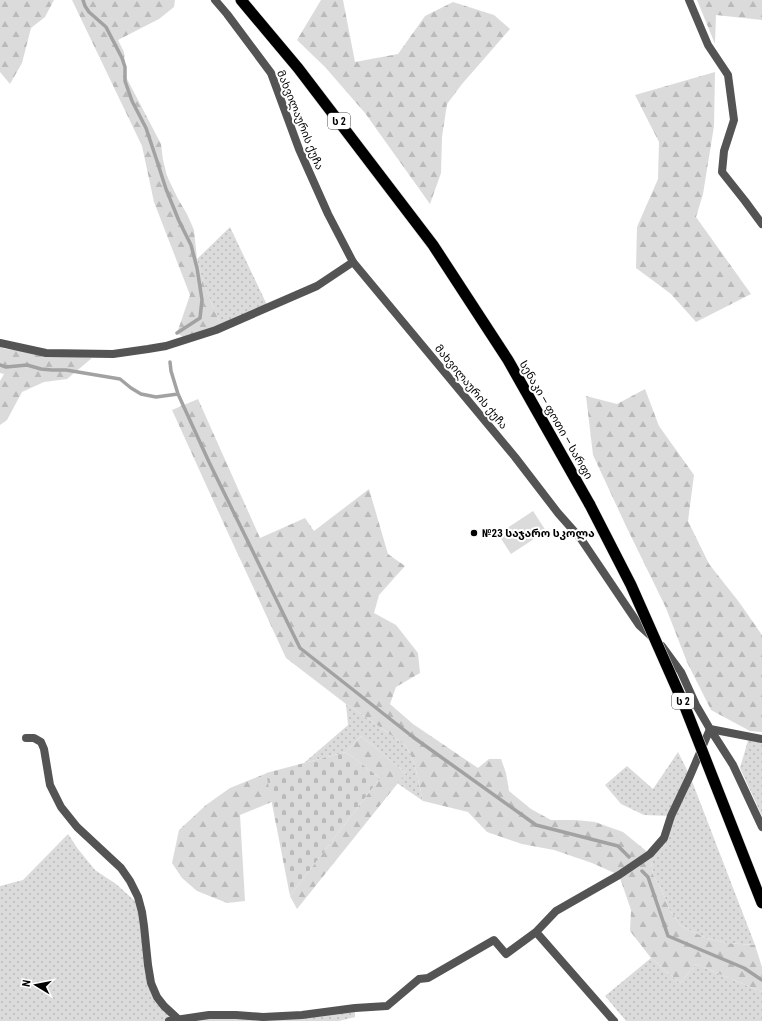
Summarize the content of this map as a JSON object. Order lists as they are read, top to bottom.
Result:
{
  "streets": {
    "highway": ["ს 2", "სენაკი — ფოთი — სარფი"],
    "street": ["მახვილაურის ქუჩა"]
  },
  "places": ["№23 საჯარო სკოლა"],
  "north": "left"
}
